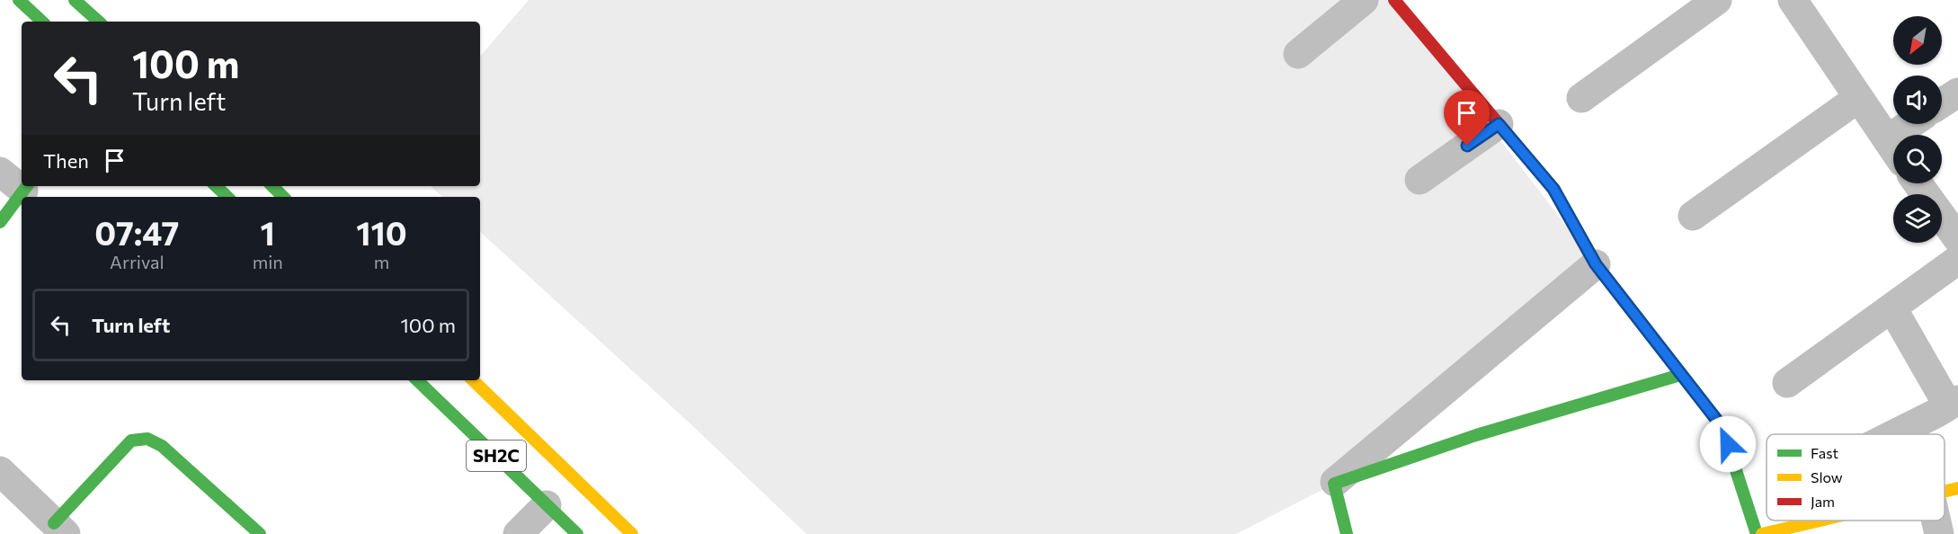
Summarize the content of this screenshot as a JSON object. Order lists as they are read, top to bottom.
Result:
{
  "streets": {
    "street": ["SH2C"]
  },
  "legend": ["Fast", "Slow", "Jam"],
  "north": "bottom left",
  "page": {
    "turn": ["100 m", "Turn left"],
    "then": "Then",
    "eta": [
      "07:47",
      "Arrival",
      "1",
      "min",
      "110",
      "m"
    ],
    "list": [
      {
        "name": "Turn left",
        "value": "100 m"
      }
    ]
  }
}
